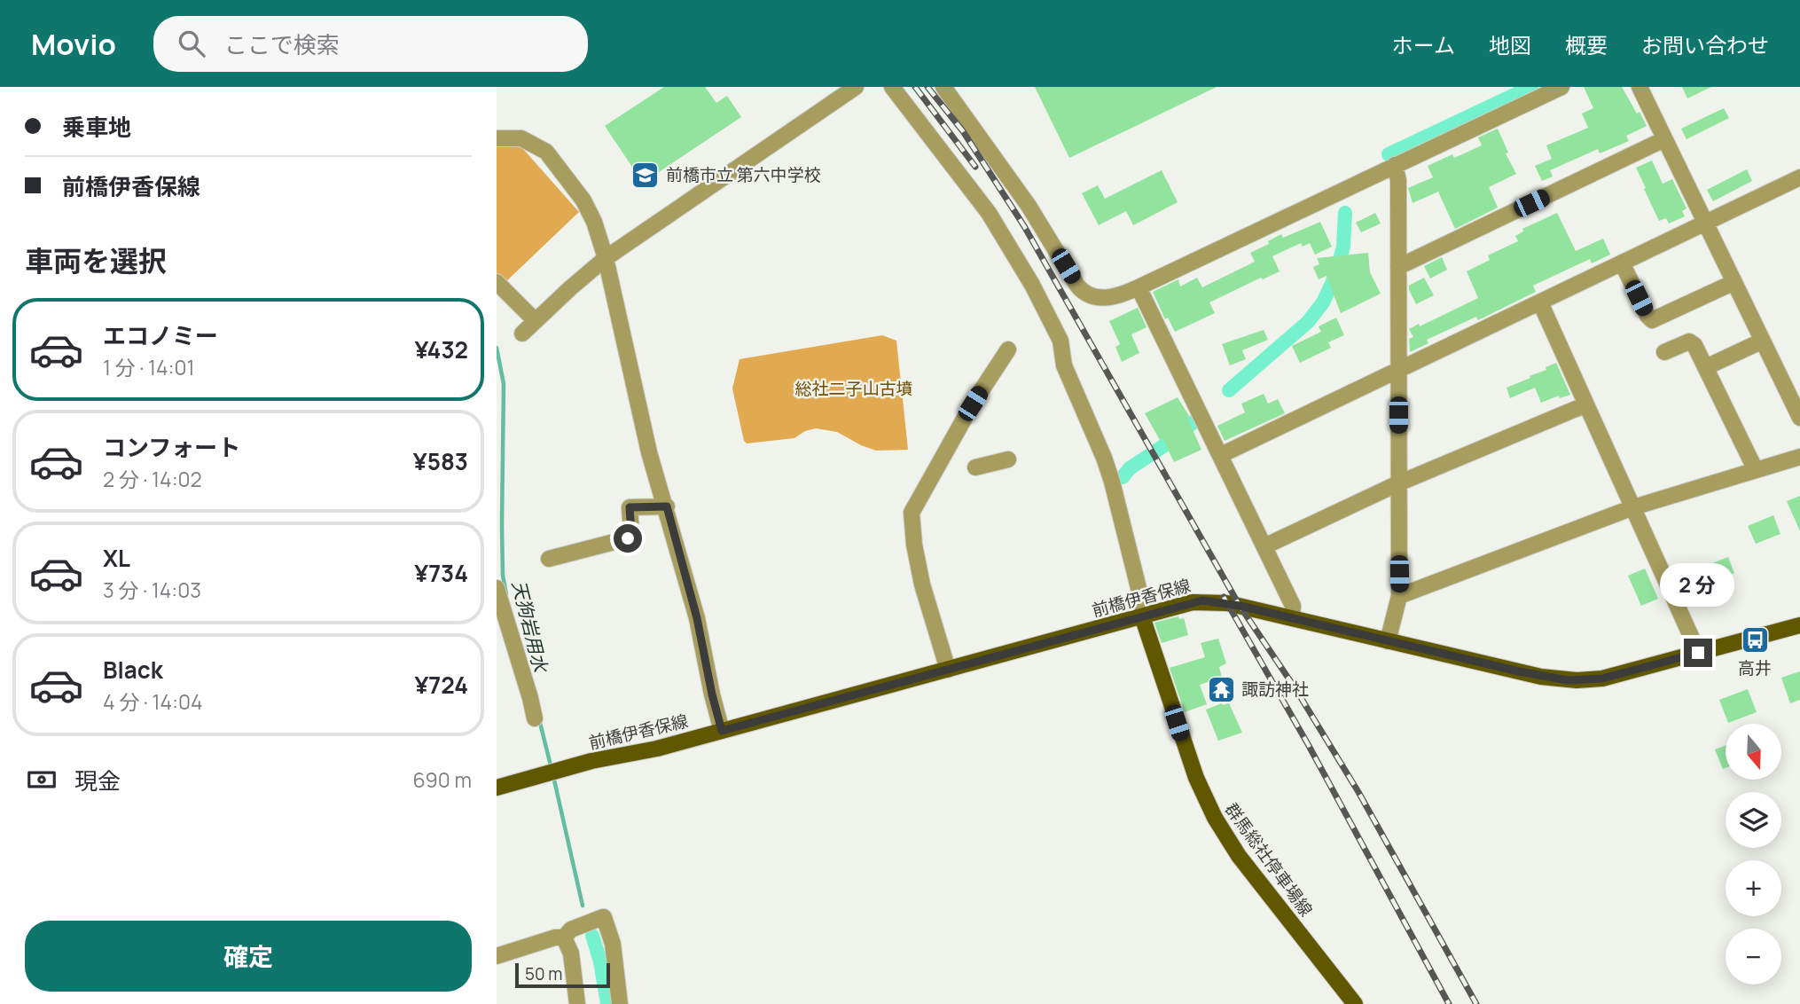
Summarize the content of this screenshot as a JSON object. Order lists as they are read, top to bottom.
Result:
{
  "streets": {
    "main road": ["前橋伊香保線", "群馬総社停車場線"]
  },
  "crossings": [
    ["前橋伊香保線", "群馬総社停車場線"]
  ],
  "water": ["天狗岩用水"],
  "parks": ["総社二子山古墳"],
  "places": {
    "school or university": ["前橋市立 第六中学校"],
    "bus stop": ["高井"],
    "temple": ["諏訪神社"]
  },
  "scale_bar": "50 m",
  "north": "bottom",
  "page": {
    "header": "Movio",
    "search": "ここで検索",
    "nav": [
      "ホーム",
      "地図",
      "概要",
      "お問い合わせ"
    ],
    "banner": ["乗車地", "前橋伊香保線"],
    "heading": "車両を選択",
    "list": [
      {
        "name": "エコノミー",
        "note": "1 分 · 14:01",
        "value": "¥432"
      },
      {
        "name": "コンフォート",
        "note": "2 分 · 14:02",
        "value": "¥583"
      },
      {
        "name": "XL",
        "note": "3 分 · 14:03",
        "value": "¥734"
      },
      {
        "name": "Black",
        "note": "4 分 · 14:04",
        "value": "¥724"
      }
    ],
    "bubble": "2 分",
    "map_buttons": ["+", "−"],
    "pay": ["現金", "690 m"],
    "buttons": "確定",
    "scale": "50 m"
  }
}
